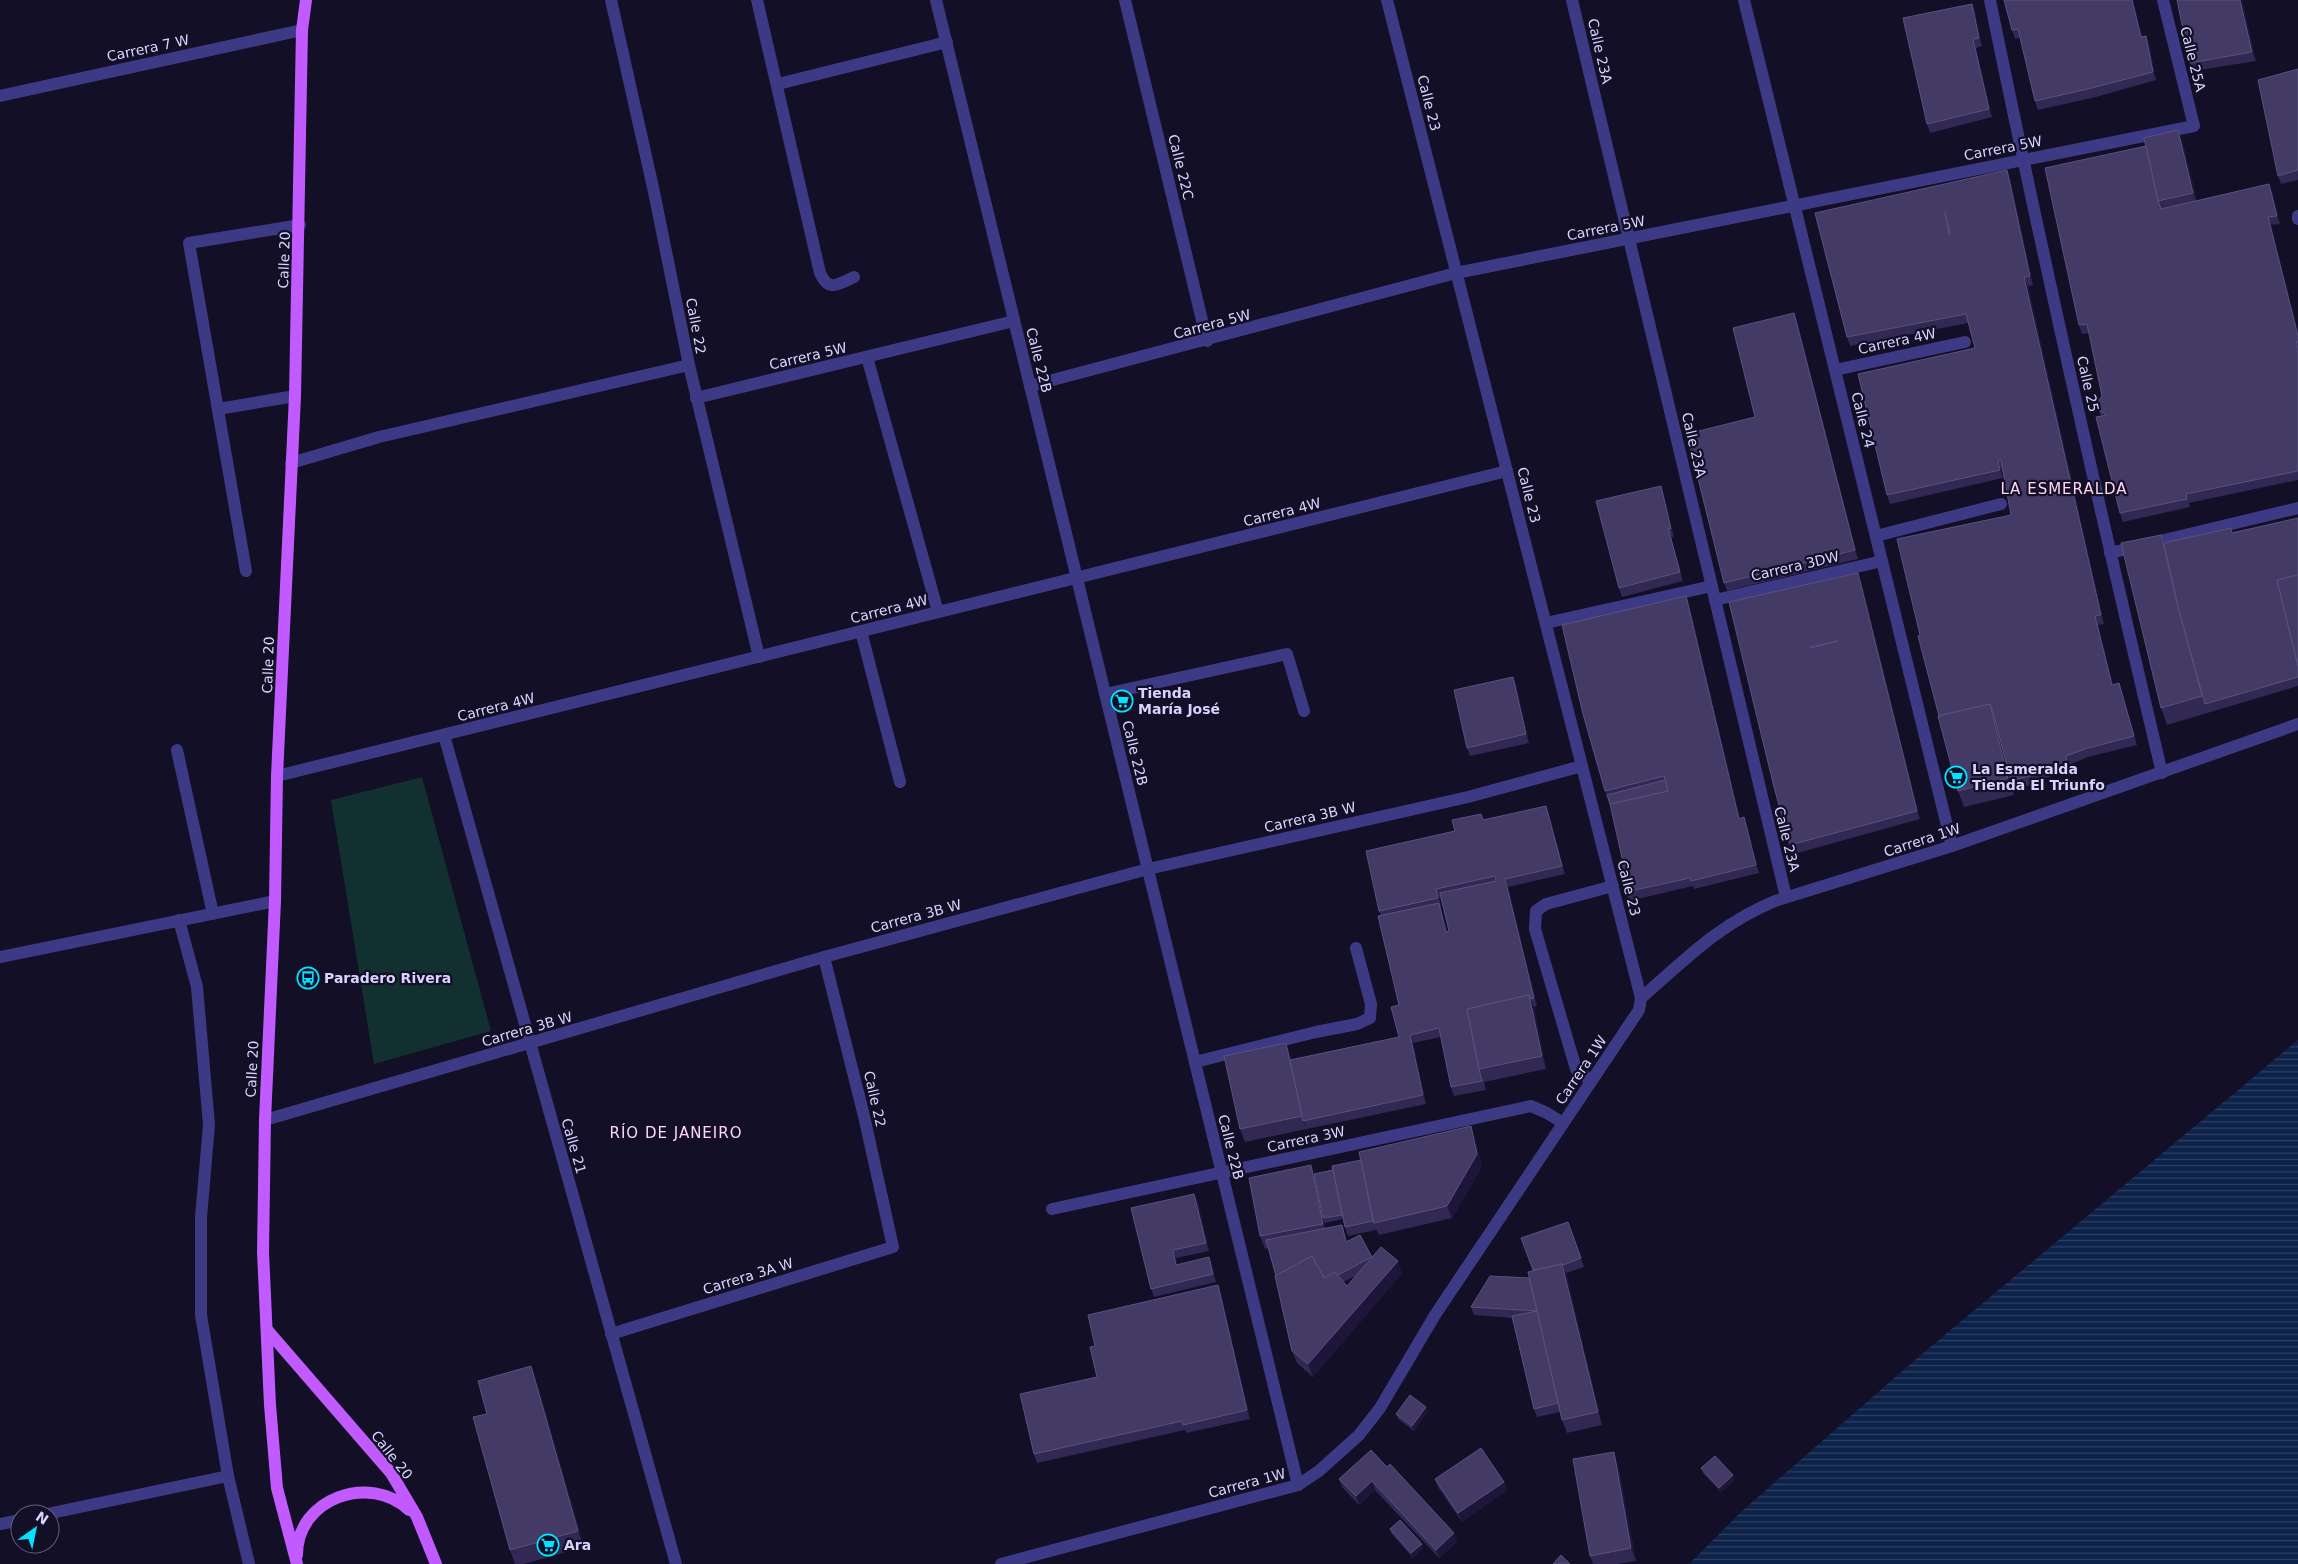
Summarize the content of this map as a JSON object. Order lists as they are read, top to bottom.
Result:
{
  "streets": {
    "main road": ["Calle 20"],
    "street": [
      "Carrera 7 W",
      "Calle 23A",
      "Calle 25A",
      "Calle 23",
      "Carrera 5W",
      "Calle 22C",
      "Calle 22",
      "Carrera 4W",
      "Calle 22B",
      "Calle 25",
      "Calle 24",
      "Carrera 3DW",
      "Carrera 3B W",
      "Carrera 1W",
      "Carrera 3W",
      "Calle 21",
      "Carrera 3A W"
    ]
  },
  "crossings": [
    ["Carrera 7 W", "Calle 20"],
    ["Calle 23A", "Carrera 5W"],
    ["Calle 23A", "Carrera 3DW"],
    ["Calle 23A", "Carrera 1W"],
    ["Calle 25A", "Carrera 5W"],
    ["Calle 23", "Carrera 5W"],
    ["Calle 23", "Carrera 4W"],
    ["Calle 23", "Carrera 3B W"],
    ["Calle 23", "Carrera 1W"],
    ["Carrera 5W", "Calle 22C"],
    ["Carrera 5W", "Calle 22"],
    ["Carrera 5W", "Calle 22B"],
    ["Carrera 5W", "Calle 25"],
    ["Carrera 5W", "Calle 24"],
    ["Calle 20", "Carrera 4W"],
    ["Calle 20", "Carrera 3B W"],
    ["Calle 22", "Carrera 4W"],
    ["Calle 22", "Carrera 3B W"],
    ["Calle 22", "Carrera 3A W"],
    ["Carrera 4W", "Calle 22B"],
    ["Carrera 4W", "Calle 24"],
    ["Carrera 4W", "Calle 21"],
    ["Calle 22B", "Carrera 3B W"],
    ["Calle 22B", "Carrera 1W"],
    ["Calle 22B", "Carrera 3W"],
    ["Calle 25", "Carrera 1W"],
    ["Calle 24", "Carrera 3DW"],
    ["Calle 24", "Carrera 1W"],
    ["Carrera 3B W", "Calle 21"],
    ["Carrera 1W", "Carrera 3W"],
    ["Calle 21", "Carrera 3A W"]
  ],
  "districts": ["LA ESMERALDA", "RÍO DE JANEIRO"],
  "places": {
    "supermarket": ["Tienda María José", "La Esmeralda Tienda El Triunfo", "Ara"],
    "bus stop": ["Paradero Rivera"]
  },
  "north": "top right"
}
